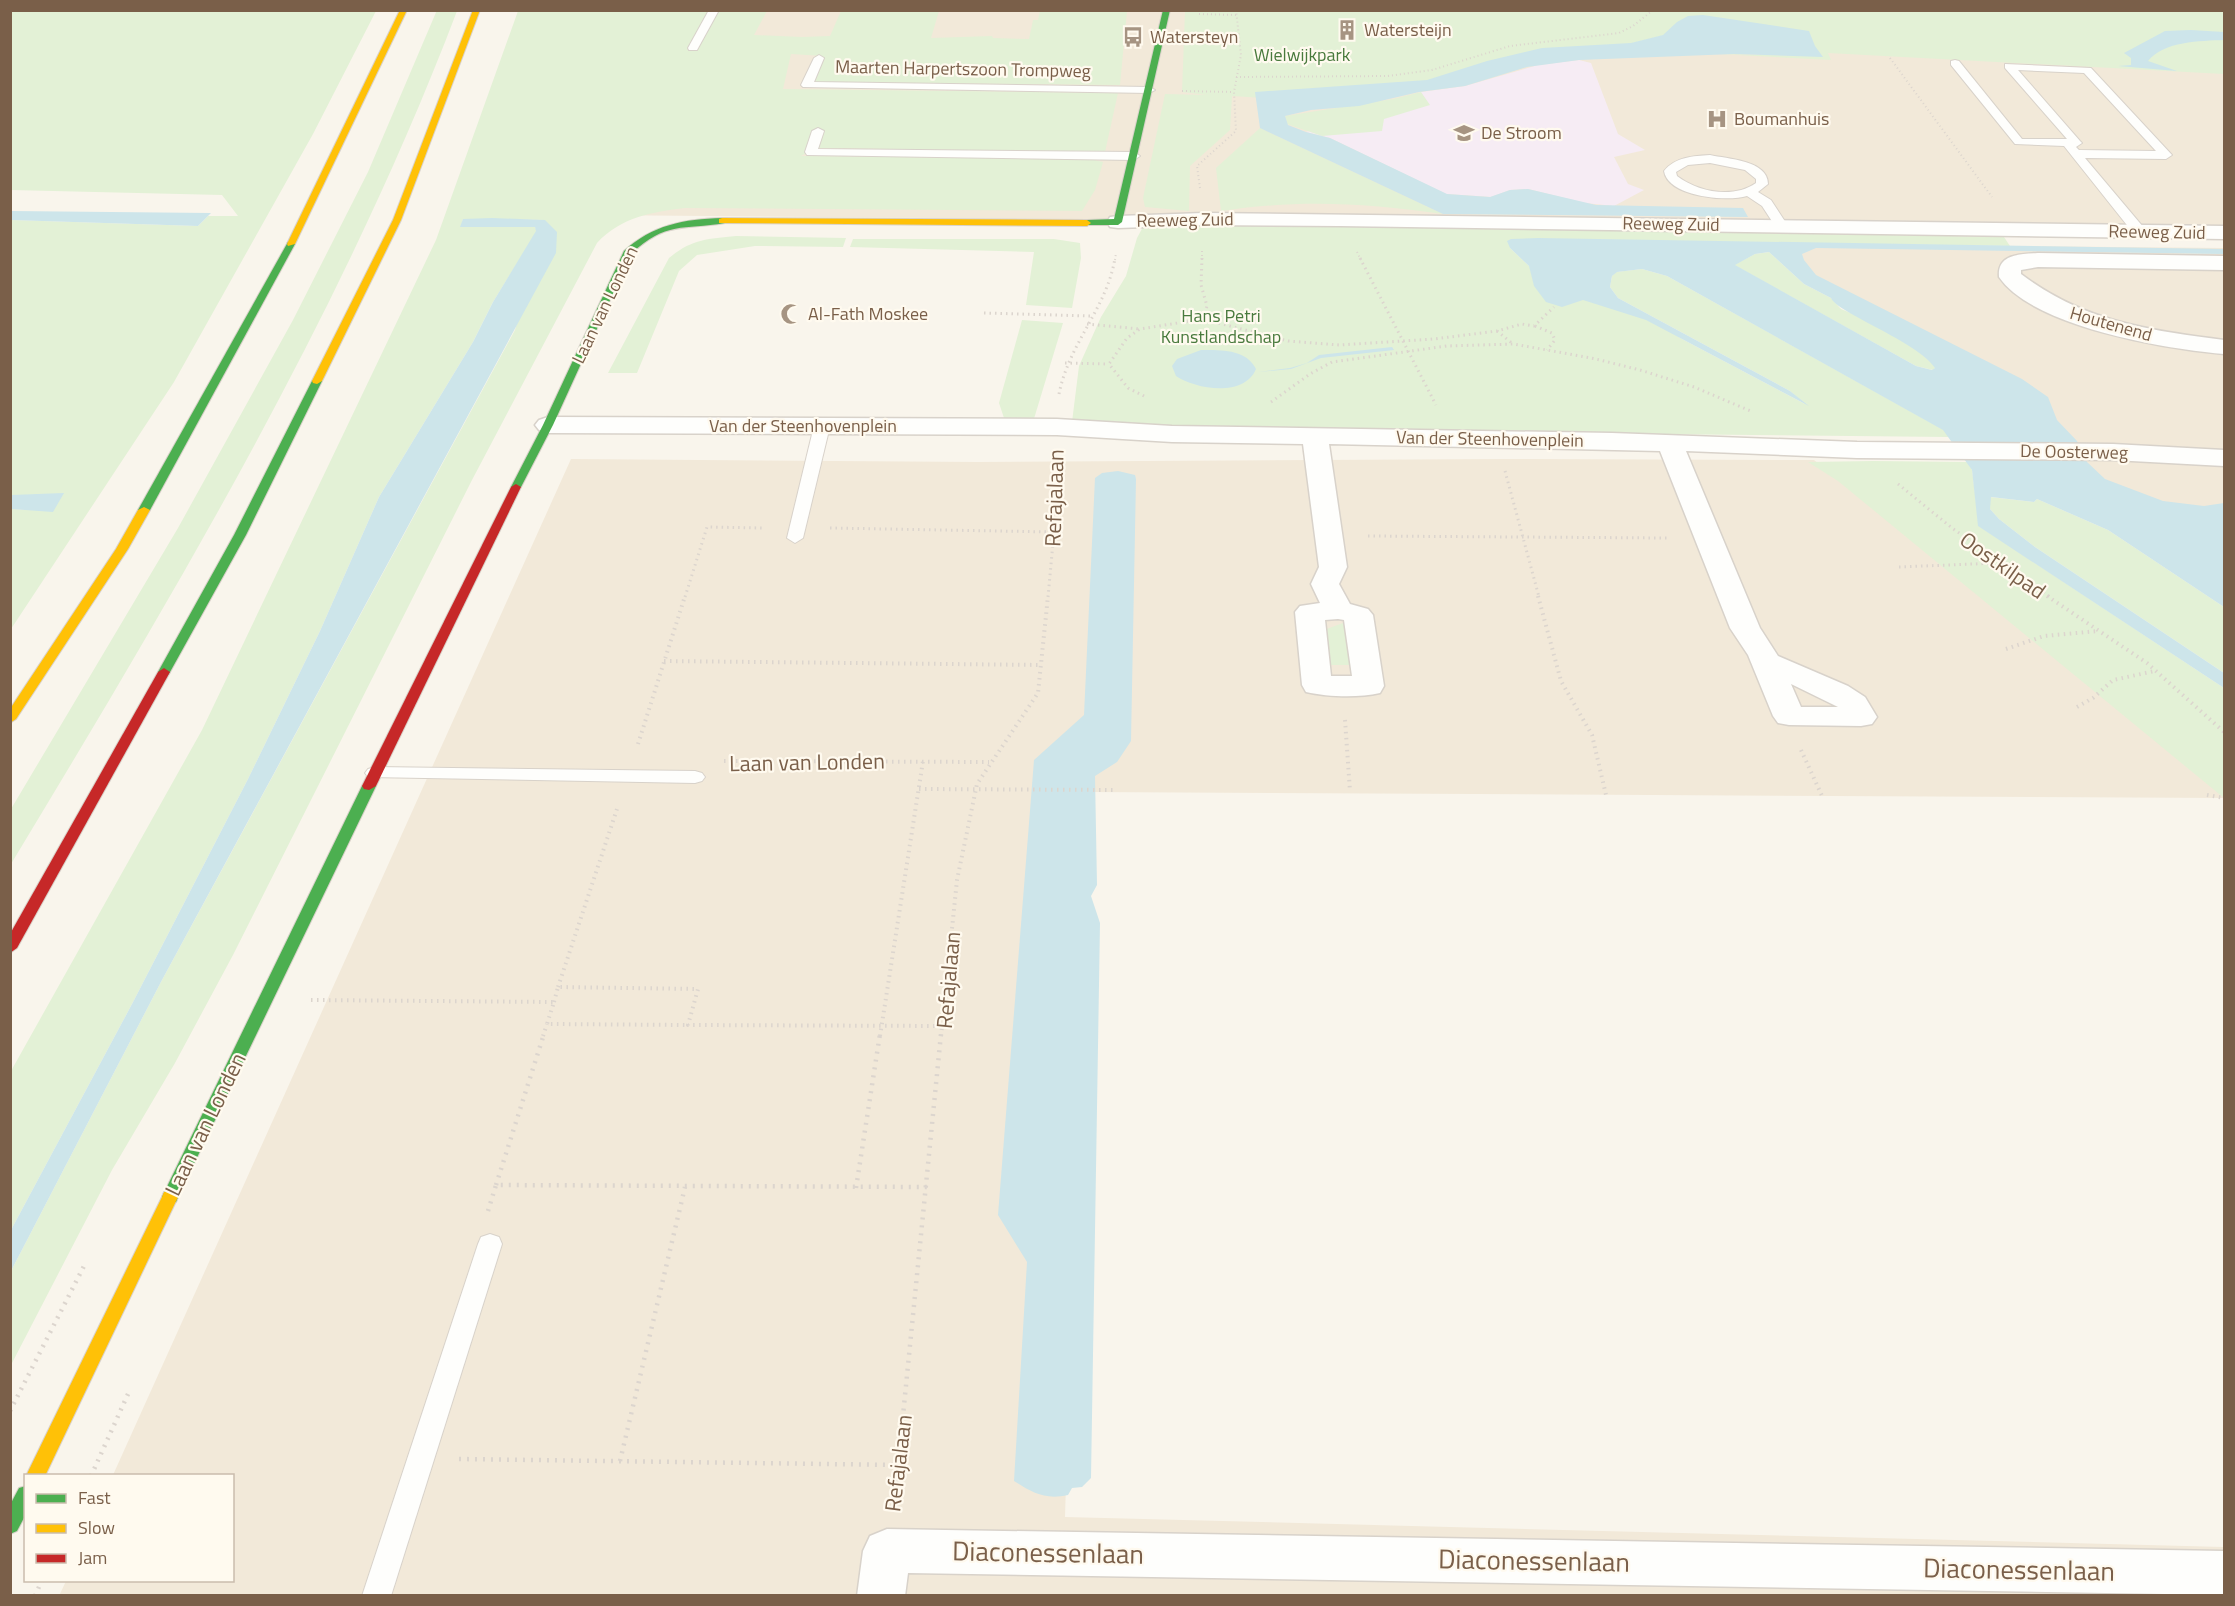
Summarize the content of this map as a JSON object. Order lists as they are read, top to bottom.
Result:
{
  "streets": {
    "main road": ["Laan van Londen"],
    "street": [
      "Reeweg Zuid",
      "Houtenend",
      "Van der Steenhovenplein",
      "De Oosterweg",
      "Diaconessenlaan"
    ],
    "lane": ["Maarten Harpertszoon Trompweg"],
    "path": ["Refajalaan", "Oostkilpad"]
  },
  "crossings": [
    ["Reeweg Zuid", "Laan van Londen"],
    ["Laan van Londen", "Van der Steenhovenplein"],
    ["Laan van Londen", "Refajalaan"],
    ["Van der Steenhovenplein", "De Oosterweg"],
    ["Van der Steenhovenplein", "Refajalaan"],
    ["Van der Steenhovenplein", "Oostkilpad"],
    ["Refajalaan", "Diaconessenlaan"]
  ],
  "parks": ["Wielwijkpark", "Hans Petri Kunstlandschap"],
  "places": {
    "building": ["Watersteijn"],
    "bus stop": ["Watersteyn"],
    "hospital": ["Boumanhuis"],
    "school or university": ["De Stroom"],
    "mosque": ["Al-Fath Moskee"]
  },
  "legend": ["Fast", "Slow", "Jam"]
}
